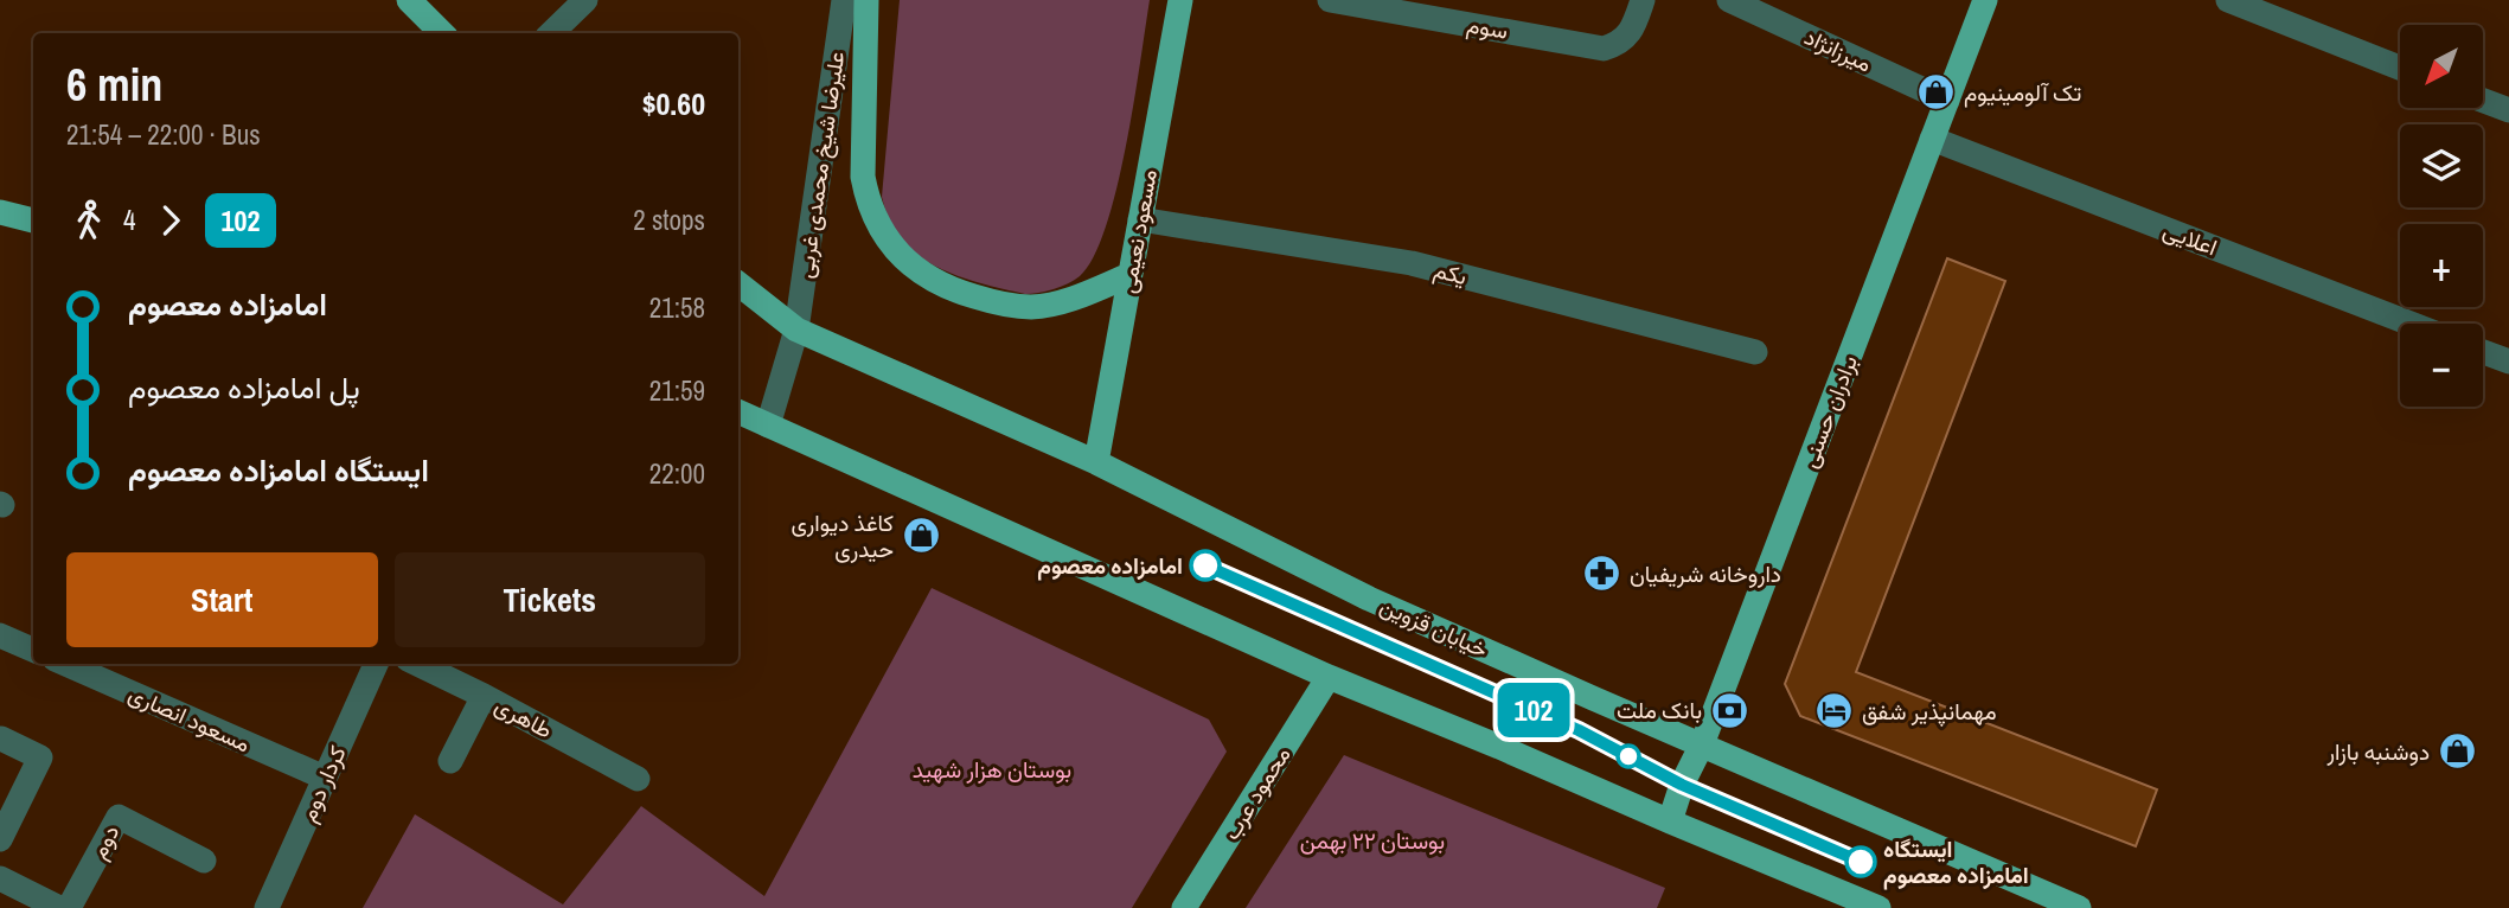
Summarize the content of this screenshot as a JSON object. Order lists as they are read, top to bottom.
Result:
{
  "streets": {
    "main road": [
      "مسعود نعیمی",
      "برادران حسنی",
      "خیابان قزوین",
      "محمود عرب"
    ],
    "street": [
      "سوم",
      "ميرزانژاد",
      "علیرضا شیخ محمدی غربی",
      "اعلایی",
      "یکم",
      "طاهری",
      "مسعود انصاری",
      "کردار دوم",
      "دوم"
    ]
  },
  "crossings": [
    ["ميرزانژاد", "برادران حسنی"],
    ["علیرضا شیخ محمدی غربی", "خیابان قزوین"],
    ["مسعود نعیمی", "یکم"],
    ["مسعود نعیمی", "خیابان قزوین"],
    ["اعلایی", "برادران حسنی"],
    ["برادران حسنی", "خیابان قزوین"],
    ["مسعود انصاری", "کردار دوم"]
  ],
  "parks": ["بوستان هزار شهید", "بوستان ۲۲ بهمن"],
  "places": {
    "shop": ["تک آلومینیوم", "کاغذ دیواری حیدری", "دوشنبه بازار"],
    "other": ["امامزاده معصوم", "ایستگاه امامزاده معصوم"],
    "pharmacy": ["داروخانه شریفیان"],
    "bank": ["بانک ملت"],
    "hotel": ["مهمانپذیر شفق"]
  },
  "lines": ["bus line 102"],
  "north": "bottom left",
  "page": {
    "on_map": "102",
    "map_buttons": ["+", "−"],
    "heading": ["6 min", "21:54 – 22:00 · Bus", "$0.60"],
    "legs": ["4", "102", "2 stops"],
    "list": [
      {
        "name": "امامزاده معصوم",
        "value": "21:58"
      },
      {
        "name": "پل امامزاده معصوم",
        "value": "21:59"
      },
      {
        "name": "ایستگاه امامزاده معصوم",
        "value": "22:00"
      }
    ],
    "buttons": ["Start", "Tickets"]
  }
}
